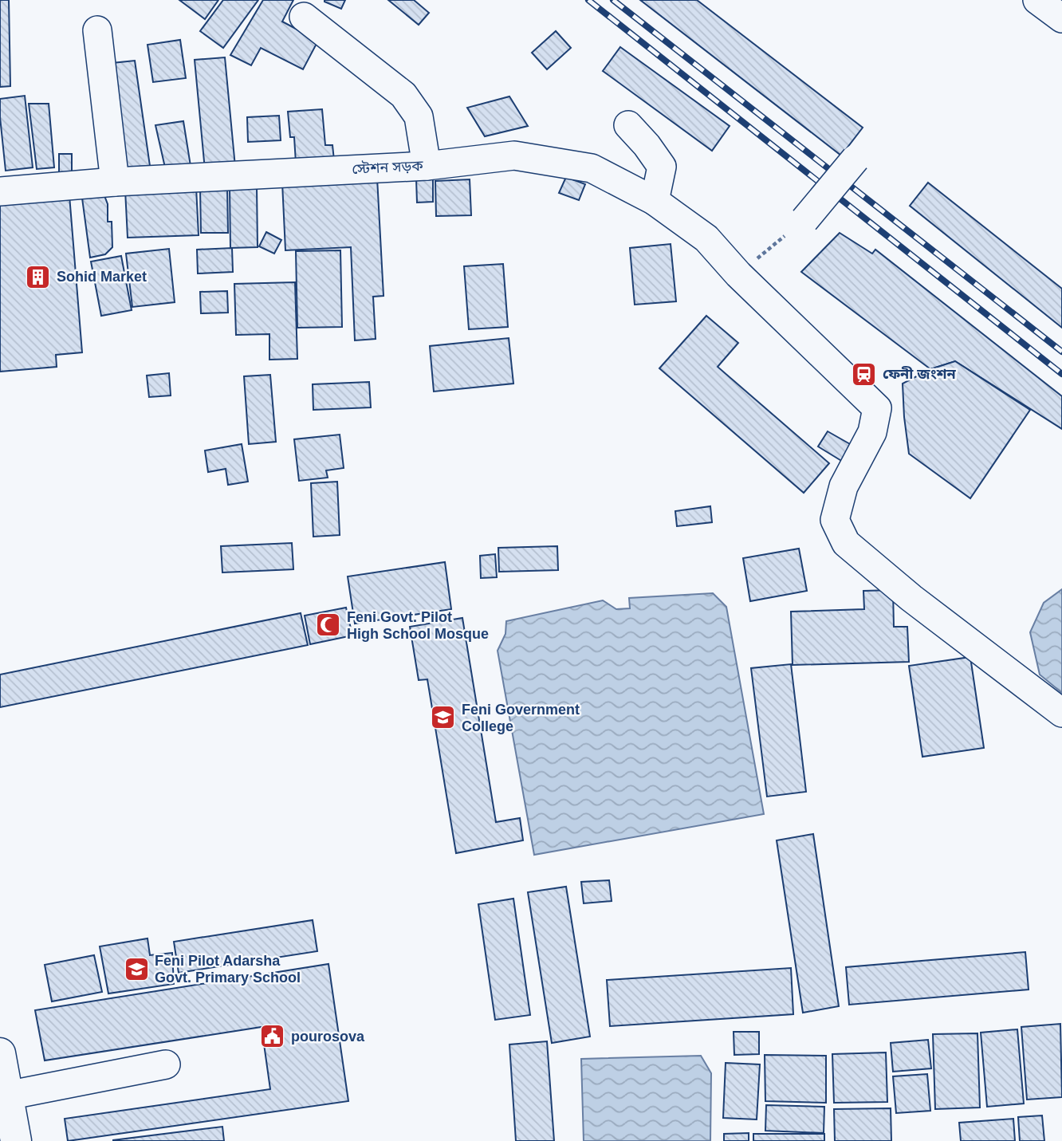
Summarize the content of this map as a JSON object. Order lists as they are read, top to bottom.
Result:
{
  "streets": {
    "street": ["স্টেশন সড়ক"]
  },
  "places": {
    "building": ["Sohid Market"],
    "station": ["ফেনী জংশন"],
    "mosque": ["Feni Govt. Pilot High School Mosque"],
    "school or university": ["Feni Government College", "Feni Pilot Adarsha Govt. Primary School"],
    "public building": ["pourosova"]
  }
}
